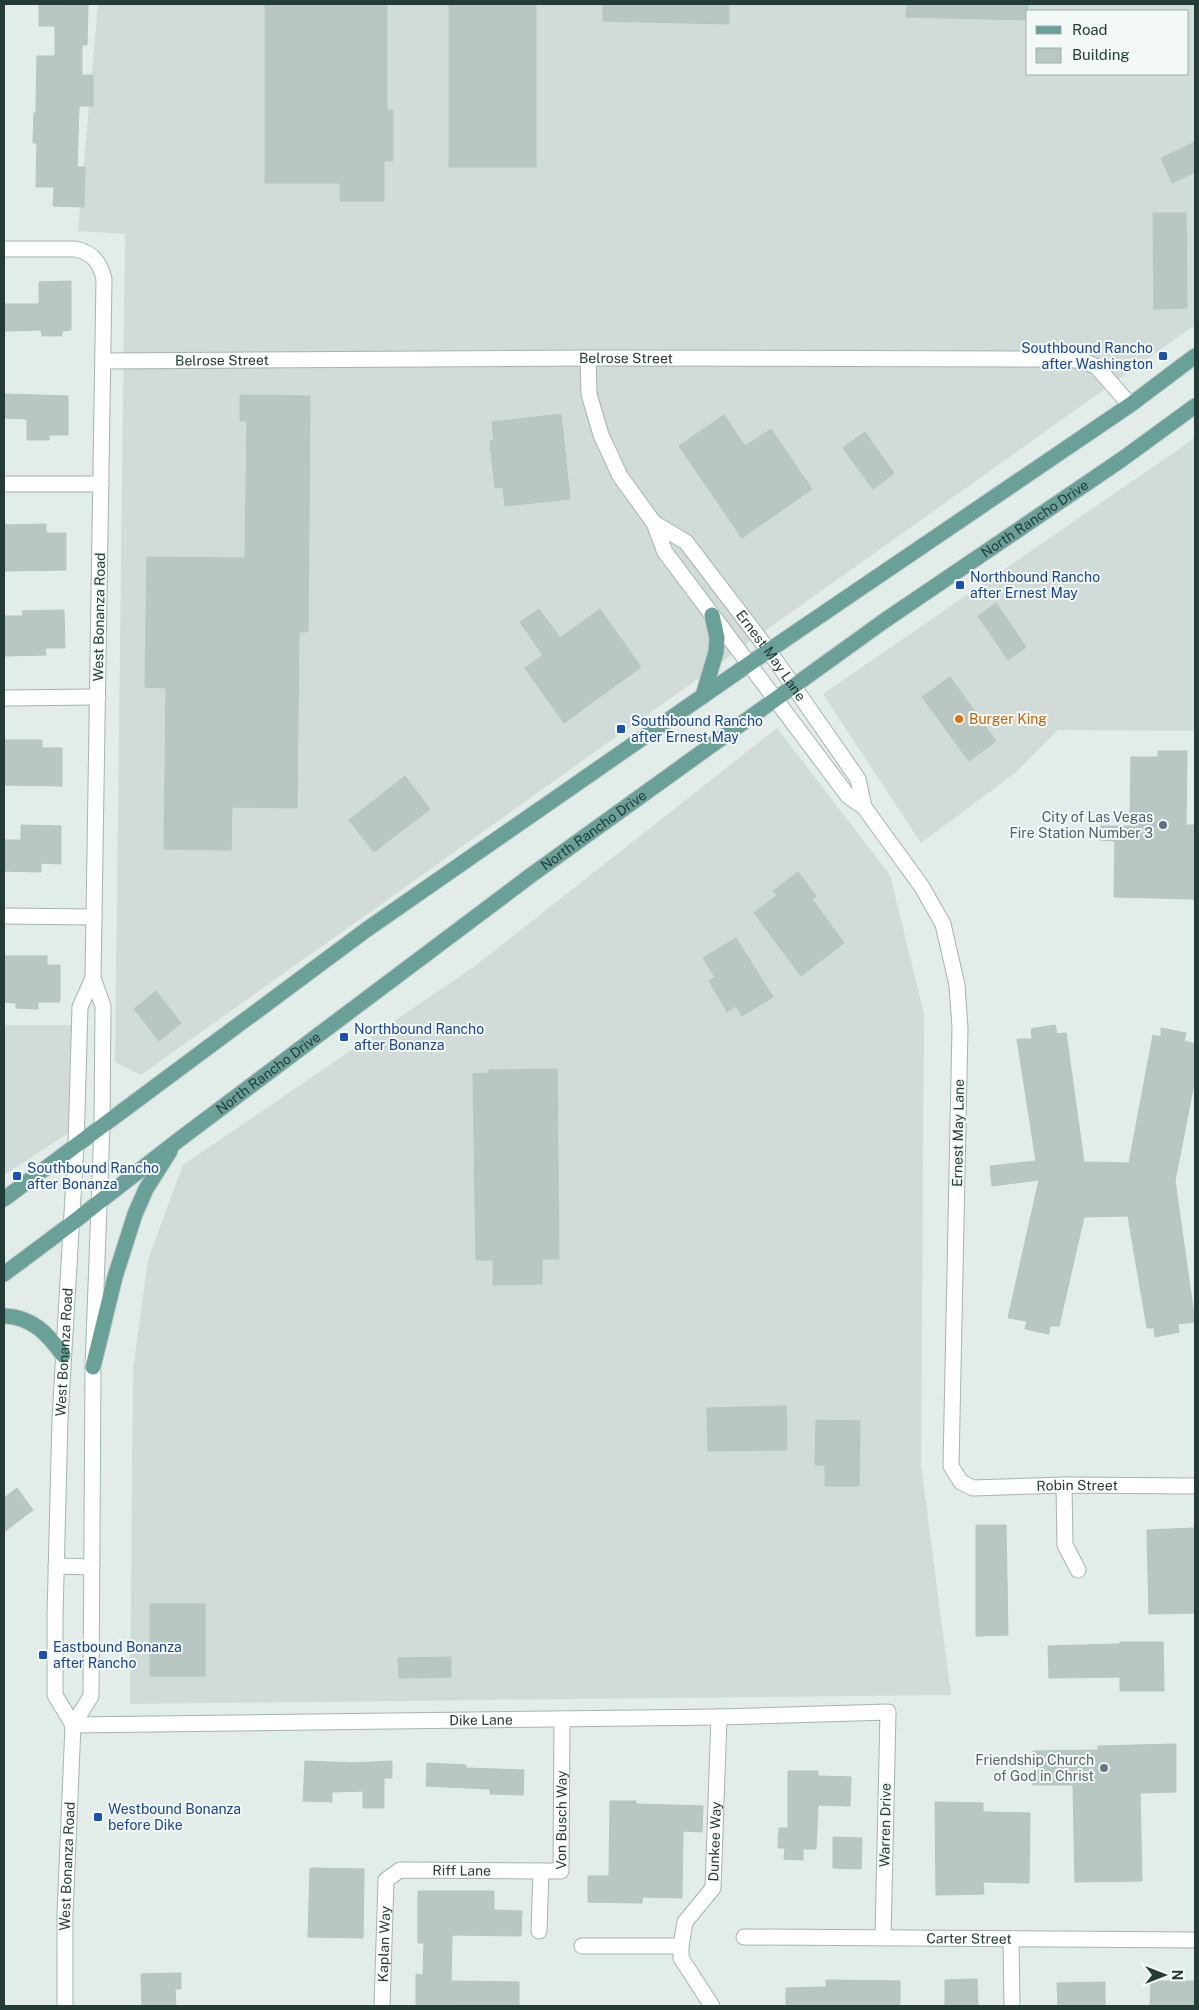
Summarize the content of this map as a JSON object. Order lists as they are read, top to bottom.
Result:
{
  "streets": {
    "main road": ["North Rancho Drive"],
    "street": [
      "Belrose Street",
      "West Bonanza Road",
      "Ernest May Lane",
      "Robin Street",
      "Dike Lane",
      "Von Busch Way",
      "Warren Drive",
      "Dunkee Way",
      "Riff Lane",
      "Carter Street",
      "Kaplan Way"
    ]
  },
  "crossings": [
    ["Belrose Street", "West Bonanza Road"],
    ["Belrose Street", "Ernest May Lane"],
    ["North Rancho Drive", "West Bonanza Road"],
    ["North Rancho Drive", "Ernest May Lane"],
    ["West Bonanza Road", "Dike Lane"],
    ["Ernest May Lane", "Robin Street"],
    ["Dike Lane", "Von Busch Way"],
    ["Dike Lane", "Warren Drive"],
    ["Dike Lane", "Dunkee Way"],
    ["Von Busch Way", "Riff Lane"],
    ["Warren Drive", "Carter Street"],
    ["Riff Lane", "Kaplan Way"]
  ],
  "places": {
    "transit": [
      "Southbound Rancho after Washington",
      "Northbound Rancho after Ernest May",
      "Southbound Rancho after Ernest May",
      "Northbound Rancho after Bonanza",
      "Southbound Rancho after Bonanza",
      "Eastbound Bonanza after Rancho",
      "Westbound Bonanza before Dike"
    ],
    "other": ["Burger King", "City of Las Vegas Fire Station Number 3", "Friendship Church of God in Christ"]
  },
  "legend": ["Road", "Building"],
  "north": "right"
}
